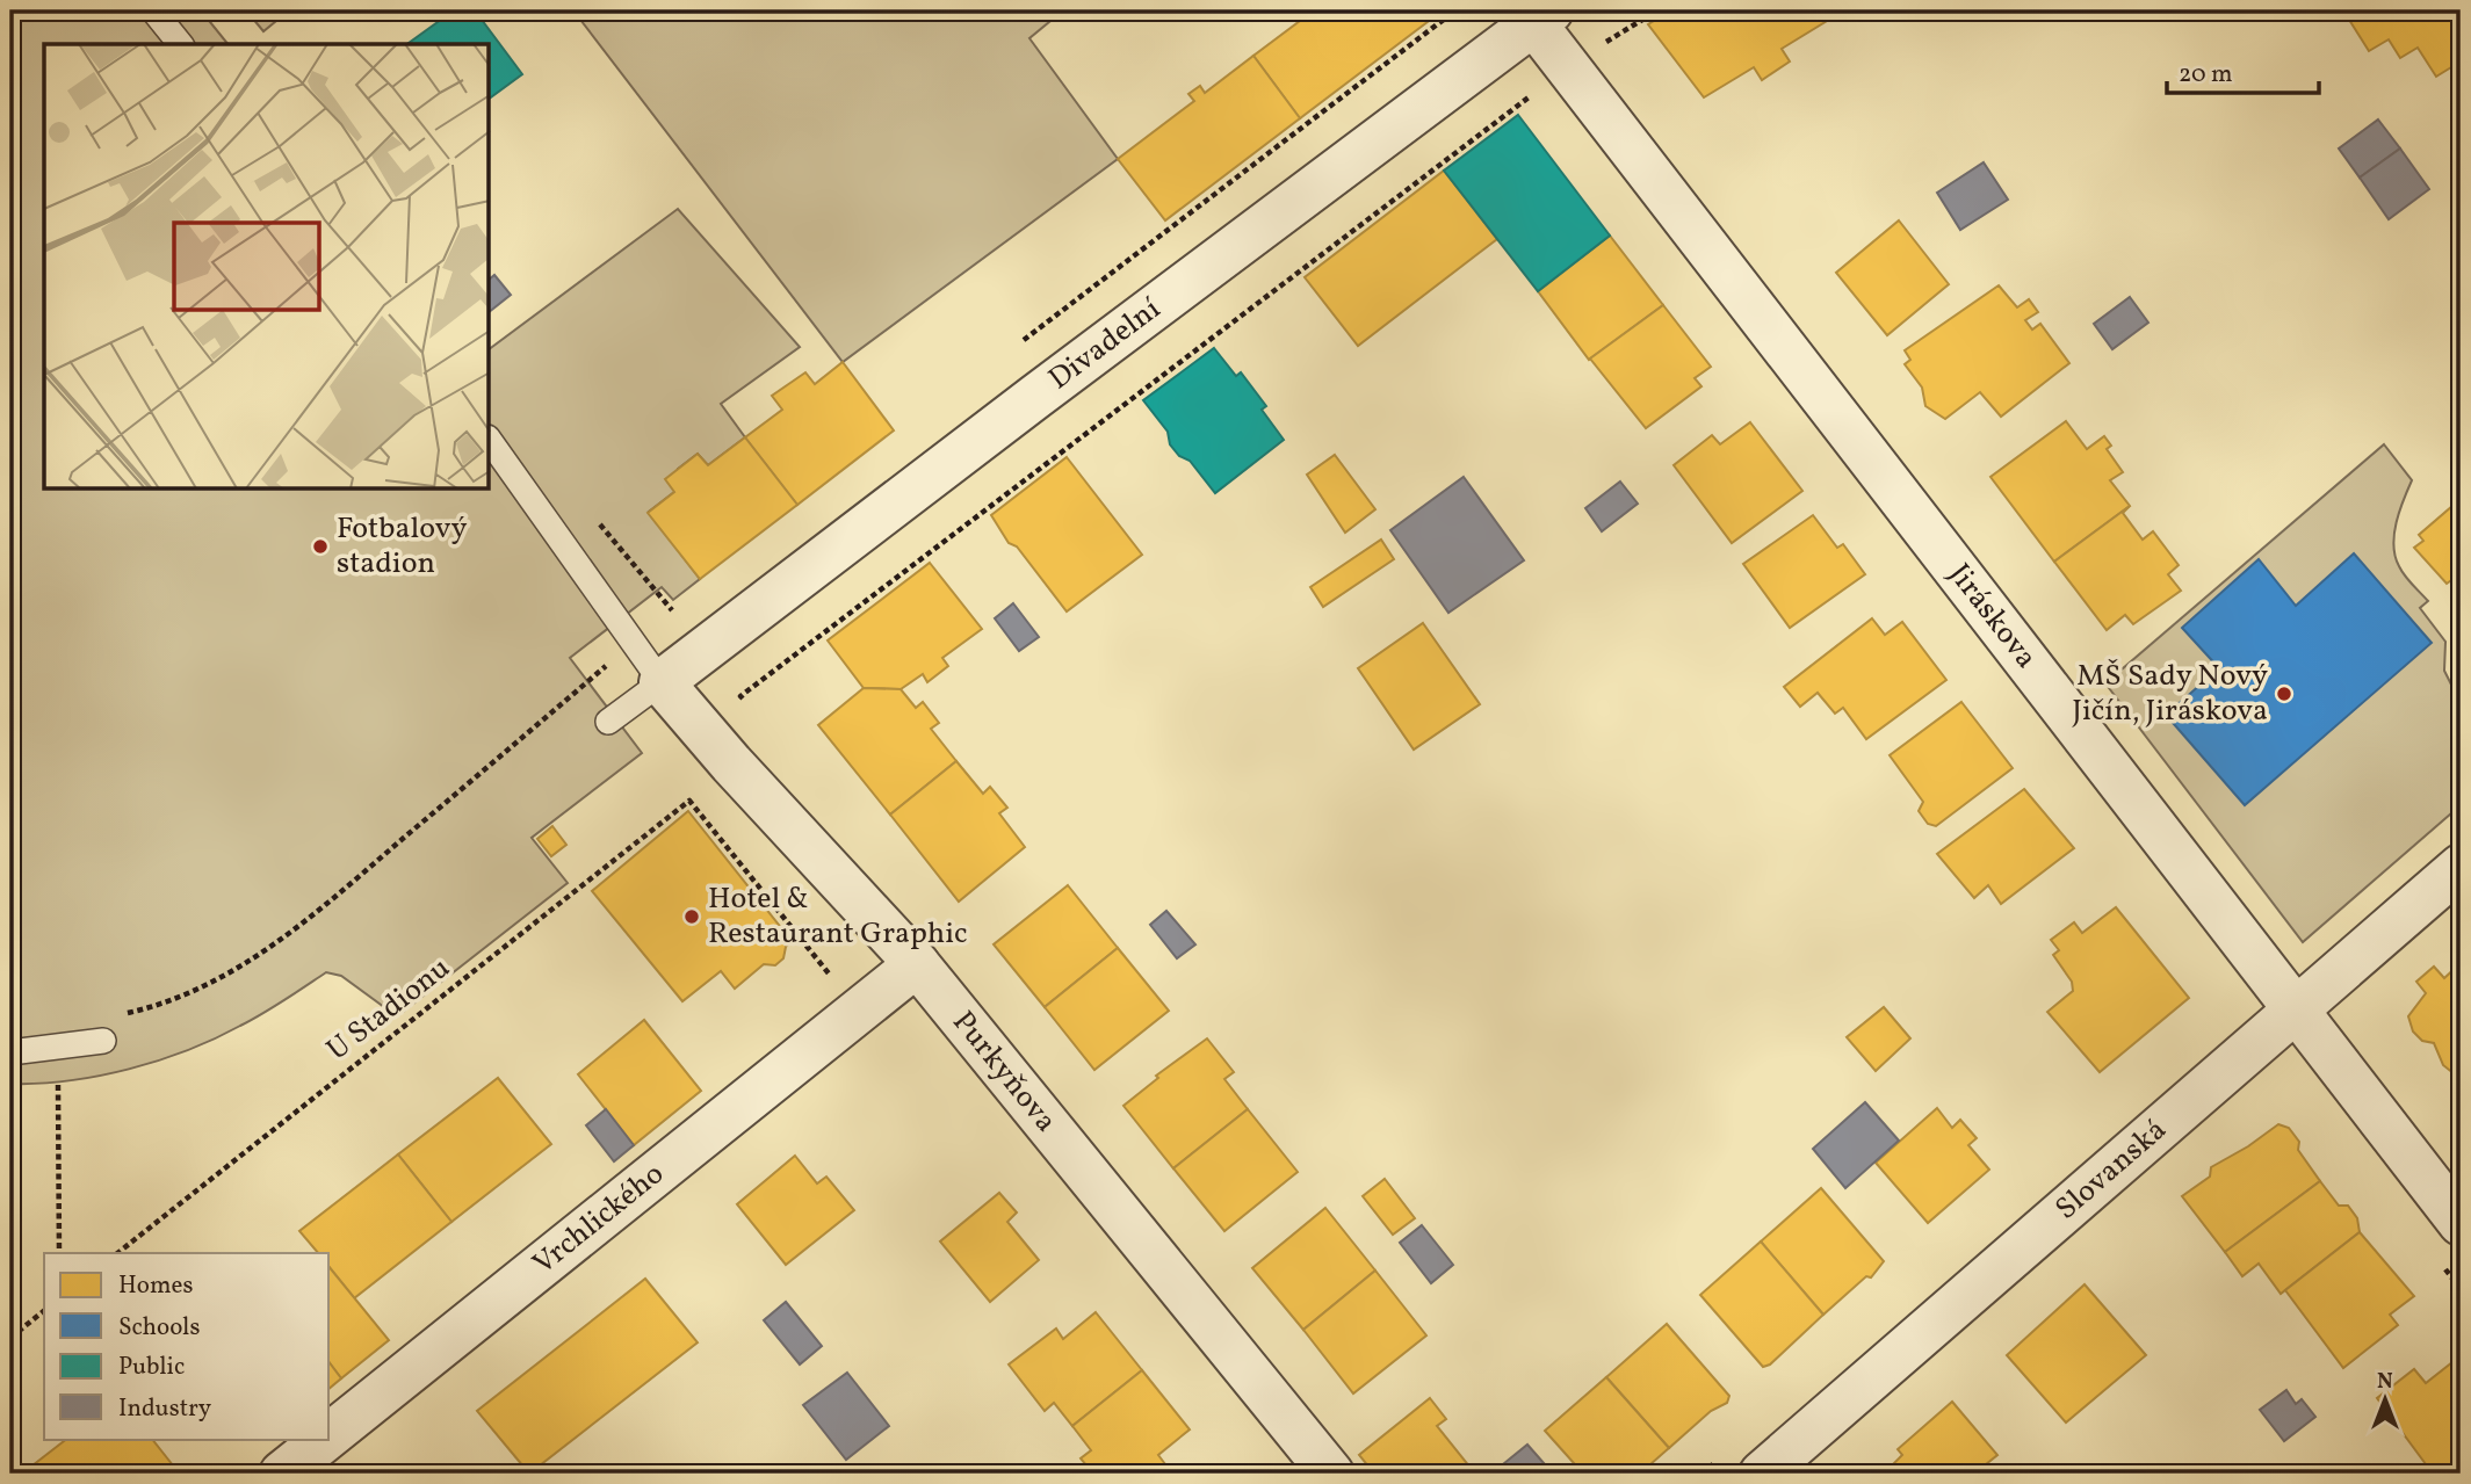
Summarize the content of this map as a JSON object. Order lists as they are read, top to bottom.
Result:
{
  "streets": {
    "street": [
      "Divadelní",
      "Jiráskova",
      "Purkyňova",
      "Slovanská",
      "Vrchlického"
    ],
    "path": ["U Stadionu"]
  },
  "crossings": [
    ["Divadelní", "Jiráskova"],
    ["Divadelní", "Purkyňova"],
    ["Jiráskova", "Slovanská"],
    ["Purkyňova", "Vrchlického"]
  ],
  "places": ["Fotbalový stadion", "MŠ Sady Nový Jičín, Jiráskova", "Hotel & Restaurant Graphic"],
  "legend": [
    "Homes",
    "Schools",
    "Public",
    "Industry"
  ],
  "scale_bar": "20 m",
  "north": "top"
}
